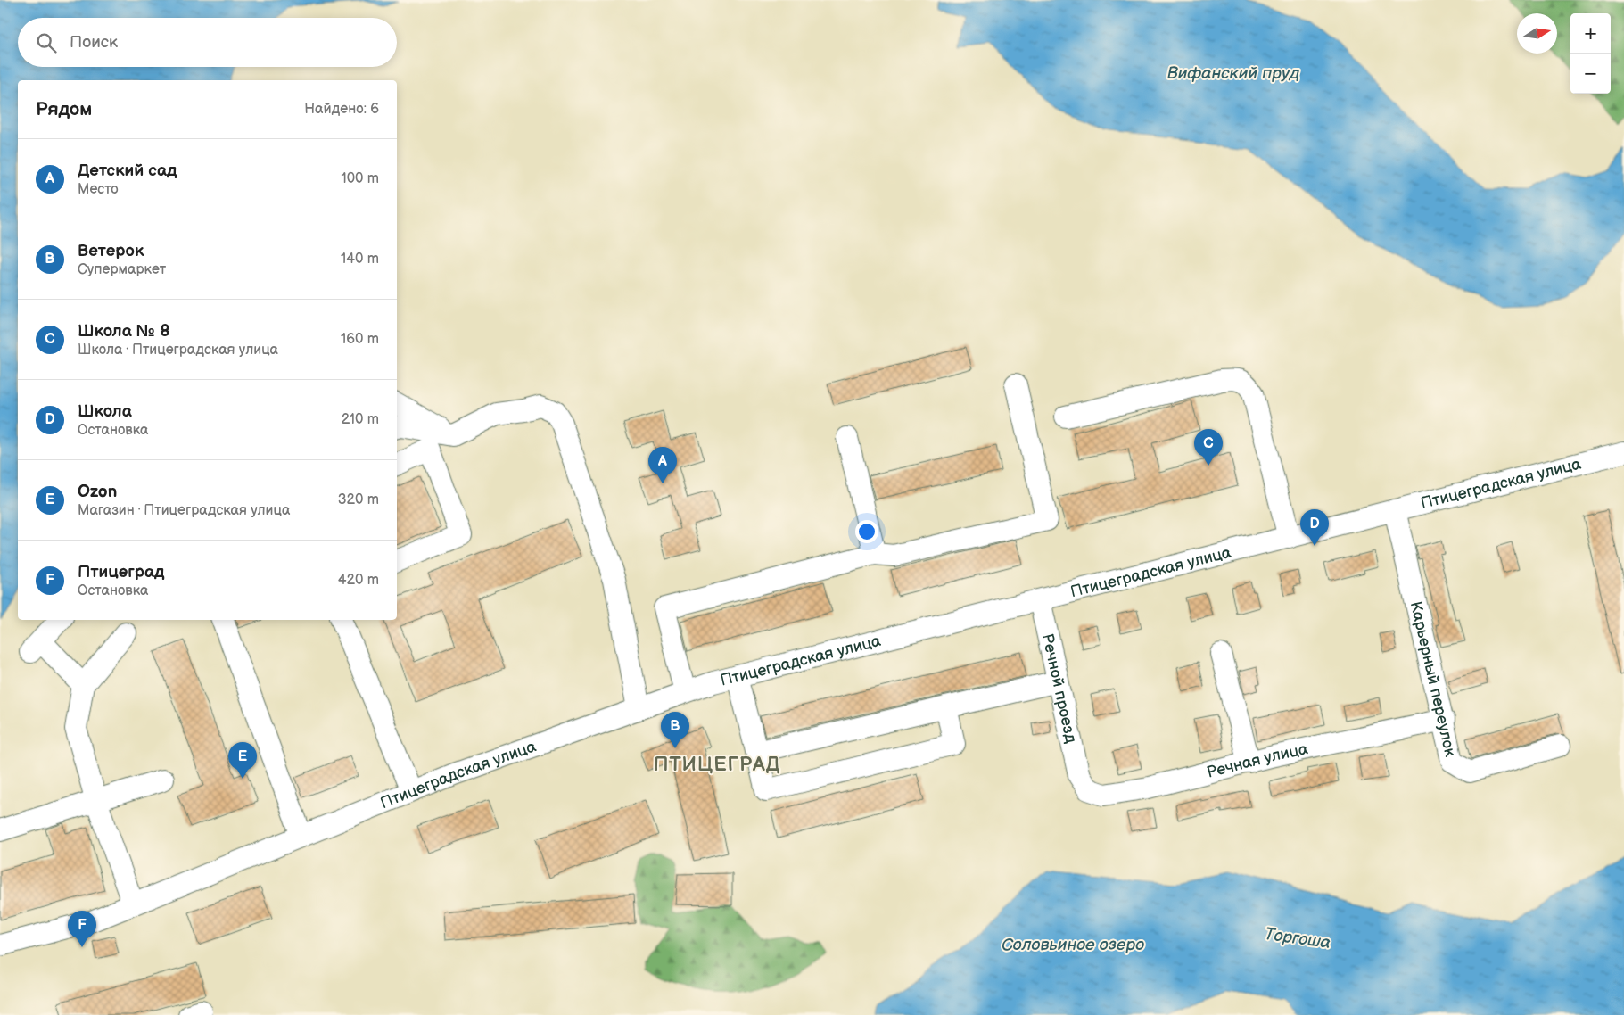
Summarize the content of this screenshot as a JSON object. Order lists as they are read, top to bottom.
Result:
{
  "streets": {
    "street": [
      "Птицеградская улица",
      "Карьерный переулок",
      "Речной проезд",
      "Речная улица"
    ]
  },
  "crossings": [
    ["Птицеградская улица", "Карьерный переулок"],
    ["Птицеградская улица", "Речной проезд"],
    ["Карьерный переулок", "Речная улица"],
    ["Речной проезд", "Речная улица"]
  ],
  "districts": ["ПТИЦЕГРАД"],
  "water": ["Вифанский пруд", "Торгоша", "Соловьиное озеро"],
  "north": "right",
  "page": {
    "map_buttons": ["+", "−"],
    "search": "Поиск",
    "heading": ["Рядом", "Найдено: 6"],
    "list": [
      {
        "mark": "A",
        "name": "Детский сад",
        "note": "Место",
        "value": "100 m"
      },
      {
        "mark": "B",
        "name": "Ветерок",
        "note": "Супермаркет",
        "value": "140 m"
      },
      {
        "mark": "C",
        "name": "Школа № 8",
        "note": "Школа · Птицеградская улица",
        "value": "160 m"
      },
      {
        "mark": "D",
        "name": "Школа",
        "note": "Остановка",
        "value": "210 m"
      },
      {
        "mark": "E",
        "name": "Ozon",
        "note": "Магазин · Птицеградская улица",
        "value": "320 m"
      },
      {
        "mark": "F",
        "name": "Птицеград",
        "note": "Остановка",
        "value": "420 m"
      }
    ],
    "pins": [
      "C",
      "A",
      "D",
      "B",
      "E",
      "F"
    ]
  }
}
